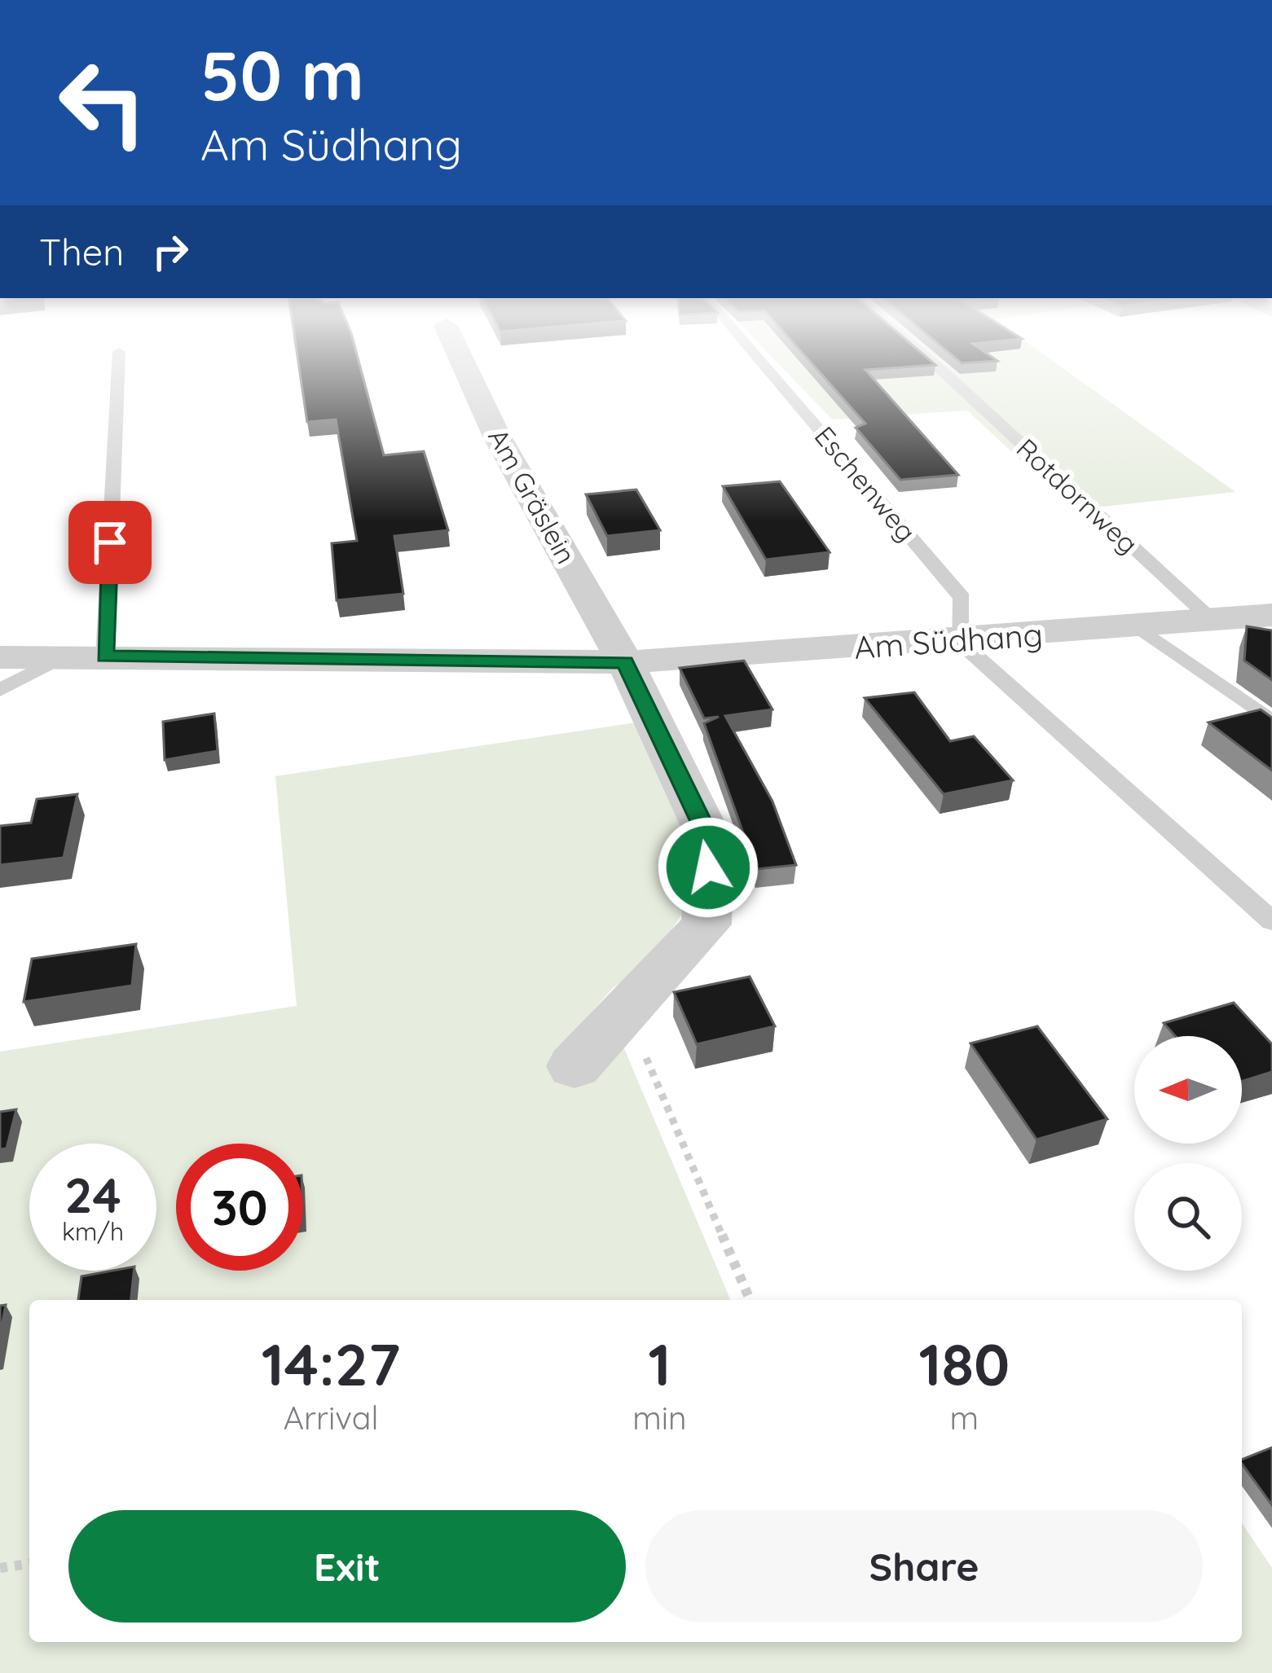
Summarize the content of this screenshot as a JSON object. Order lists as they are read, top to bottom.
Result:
{
  "streets": {
    "street": ["Am Gräslein", "Am Südhang"],
    "lane": ["Eschenweg", "Rotdornweg"]
  },
  "crossings": [
    ["Eschenweg", "Am Südhang"],
    ["Am Gräslein", "Am Südhang"],
    ["Rotdornweg", "Am Südhang"]
  ],
  "north": "left",
  "page": {
    "turn": ["50 m", "Am Südhang"],
    "then": "Then",
    "speed": "24 km/h",
    "limit": "30",
    "eta": [
      "14:27",
      "Arrival",
      "1",
      "min",
      "180",
      "m"
    ],
    "buttons": ["Exit", "Share"]
  }
}
